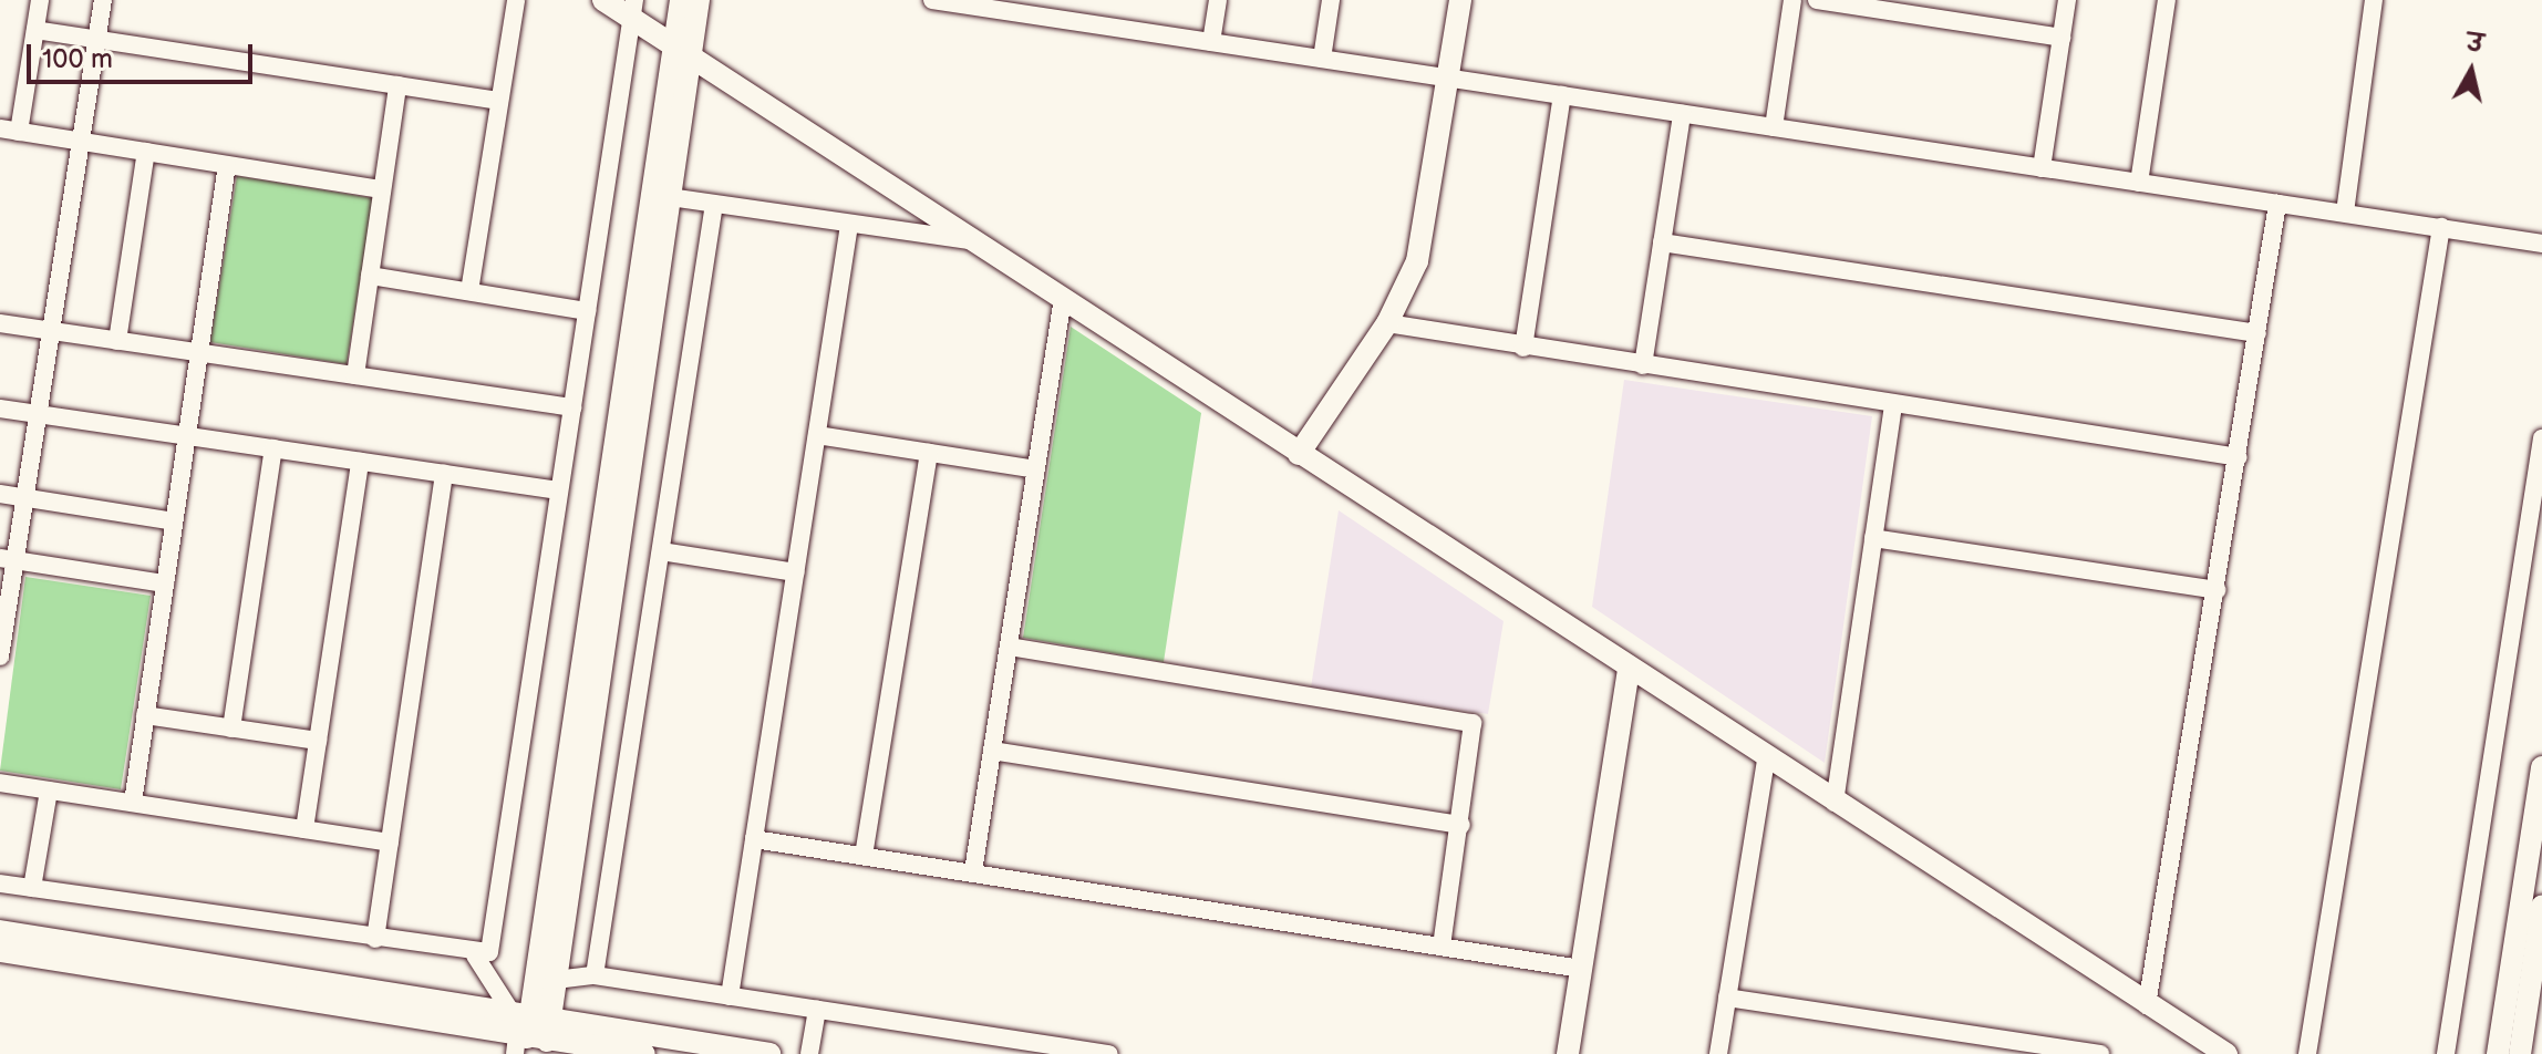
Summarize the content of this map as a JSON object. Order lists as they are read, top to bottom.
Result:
{
  "scale_bar": "100 m",
  "north": "top"
}
